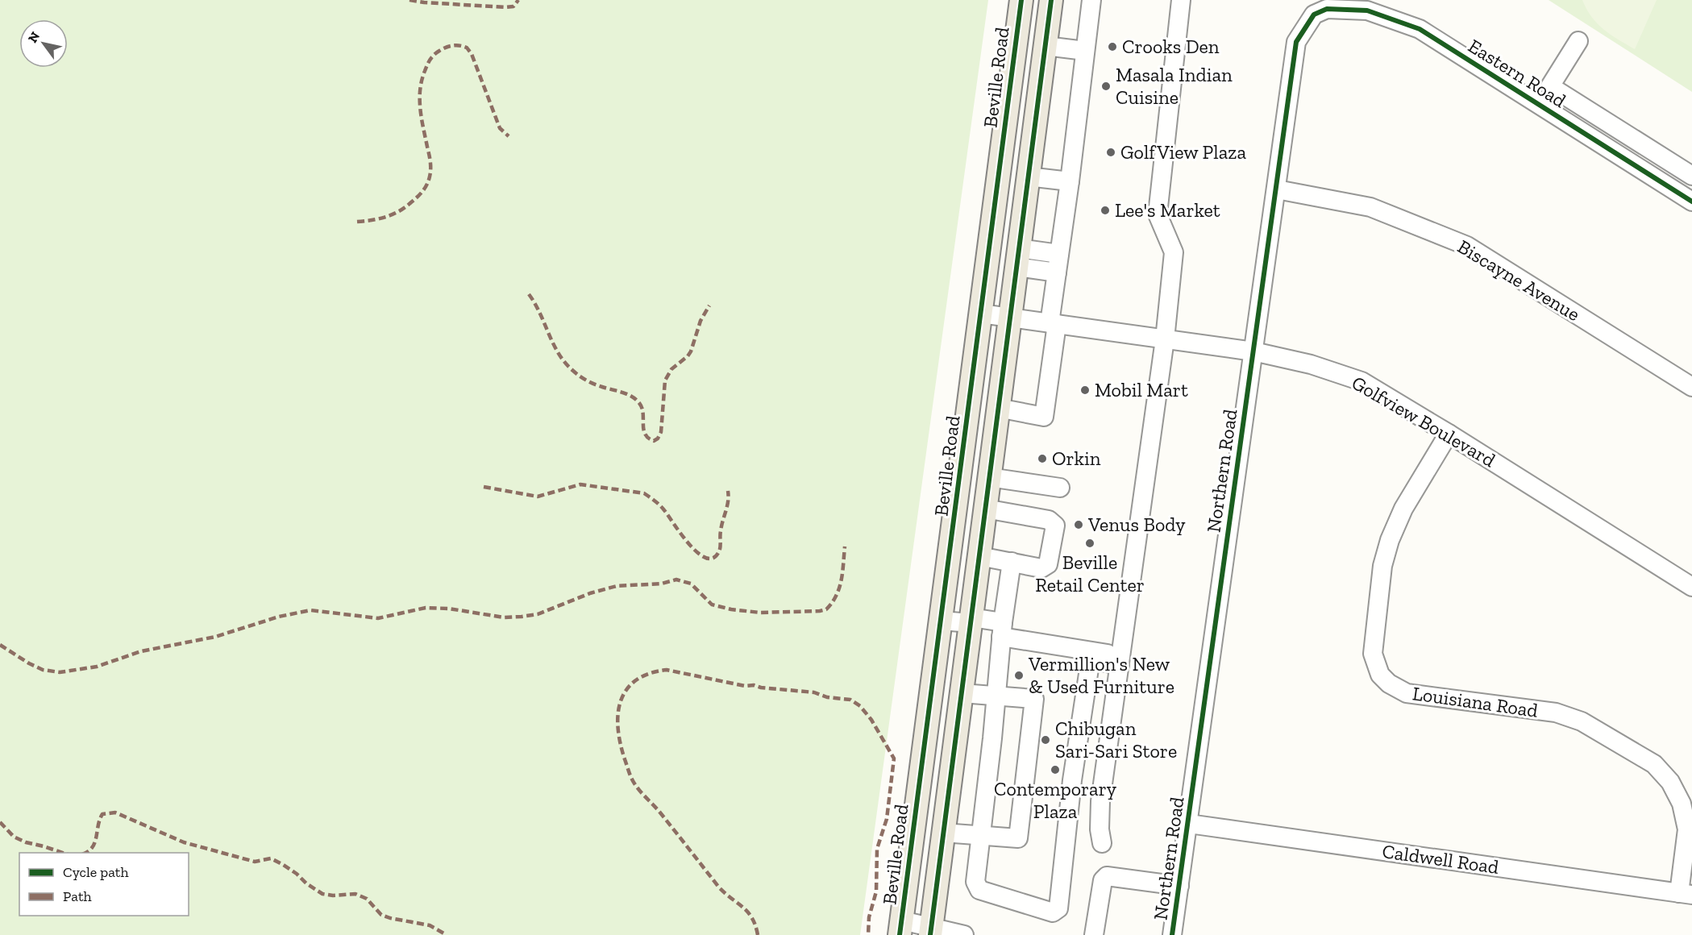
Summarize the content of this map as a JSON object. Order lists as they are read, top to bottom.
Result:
{
  "streets": {
    "main road": ["Beville Road"],
    "street": [
      "Eastern Road",
      "Biscayne Avenue",
      "Golfview Boulevard",
      "Northern Road",
      "Louisiana Road",
      "Caldwell Road"
    ]
  },
  "crossings": [
    ["Eastern Road", "Northern Road"],
    ["Beville Road", "Golfview Boulevard"],
    ["Biscayne Avenue", "Northern Road"],
    ["Golfview Boulevard", "Northern Road"],
    ["Golfview Boulevard", "Louisiana Road"],
    ["Northern Road", "Caldwell Road"],
    ["Louisiana Road", "Caldwell Road"]
  ],
  "places": [
    "Crooks Den",
    "Masala Indian Cuisine",
    "GolfView Plaza",
    "Lee's Market",
    "Mobil Mart",
    "Orkin",
    "Venus Body",
    "Beville Retail Center",
    "Vermillion's New & Used Furniture",
    "Chibugan Sari-Sari Store",
    "Contemporary Plaza"
  ],
  "legend": ["Cycle path", "Path"],
  "north": "top left"
}
